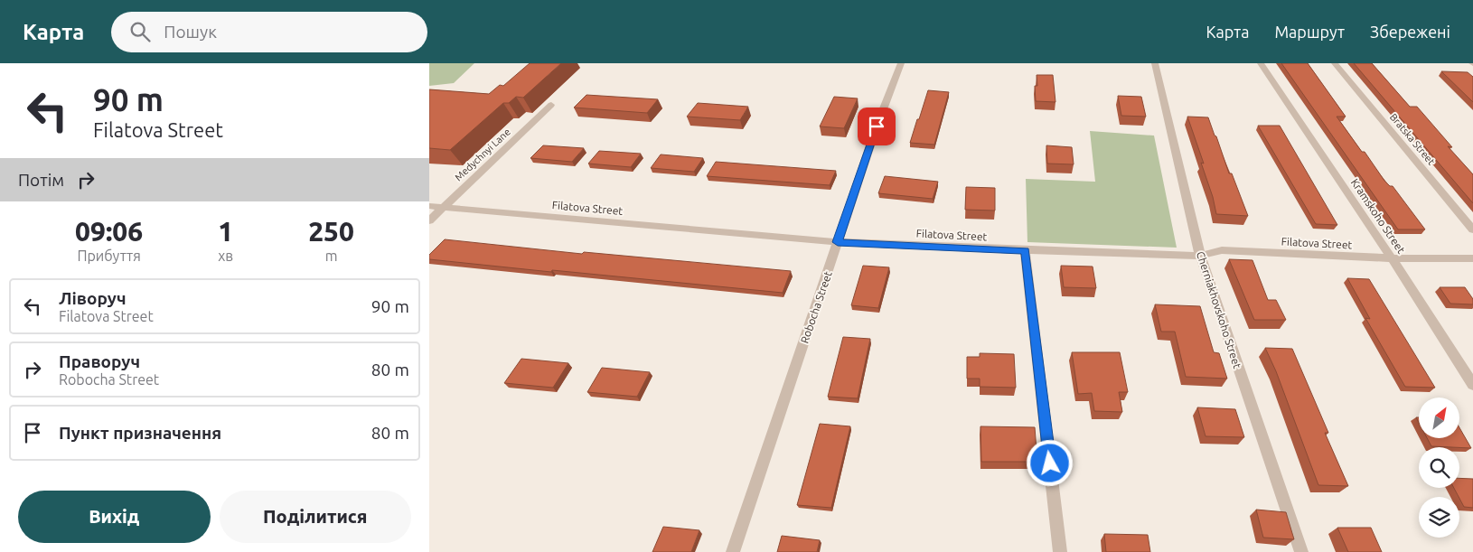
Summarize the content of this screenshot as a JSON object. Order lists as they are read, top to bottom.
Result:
{
  "streets": {
    "street": [
      "Bratska Street",
      "Medychnyi Lane",
      "Filatova Street",
      "Kramskoho Street",
      "Robocha Street",
      "Cherniakhovskoho Street"
    ]
  },
  "crossings": [
    ["Medychnyi Lane", "Filatova Street"],
    ["Filatova Street", "Kramskoho Street"],
    ["Filatova Street", "Robocha Street"],
    ["Filatova Street", "Cherniakhovskoho Street"]
  ],
  "north": "top right",
  "page": {
    "header": "Карта",
    "search": "Пошук",
    "nav": ["Карта", "Маршрут", "Збережені"],
    "turn": ["90 m", "Filatova Street"],
    "then": "Потім",
    "eta": [
      "09:06",
      "Прибуття",
      "1",
      "хв",
      "250",
      "m"
    ],
    "list": [
      {
        "name": "Ліворуч",
        "note": "Filatova Street",
        "value": "90 m"
      },
      {
        "name": "Праворуч",
        "note": "Robocha Street",
        "value": "80 m"
      },
      {
        "name": "Пункт призначення",
        "value": "80 m"
      }
    ],
    "buttons": ["Вихід", "Поділитися"]
  }
}
